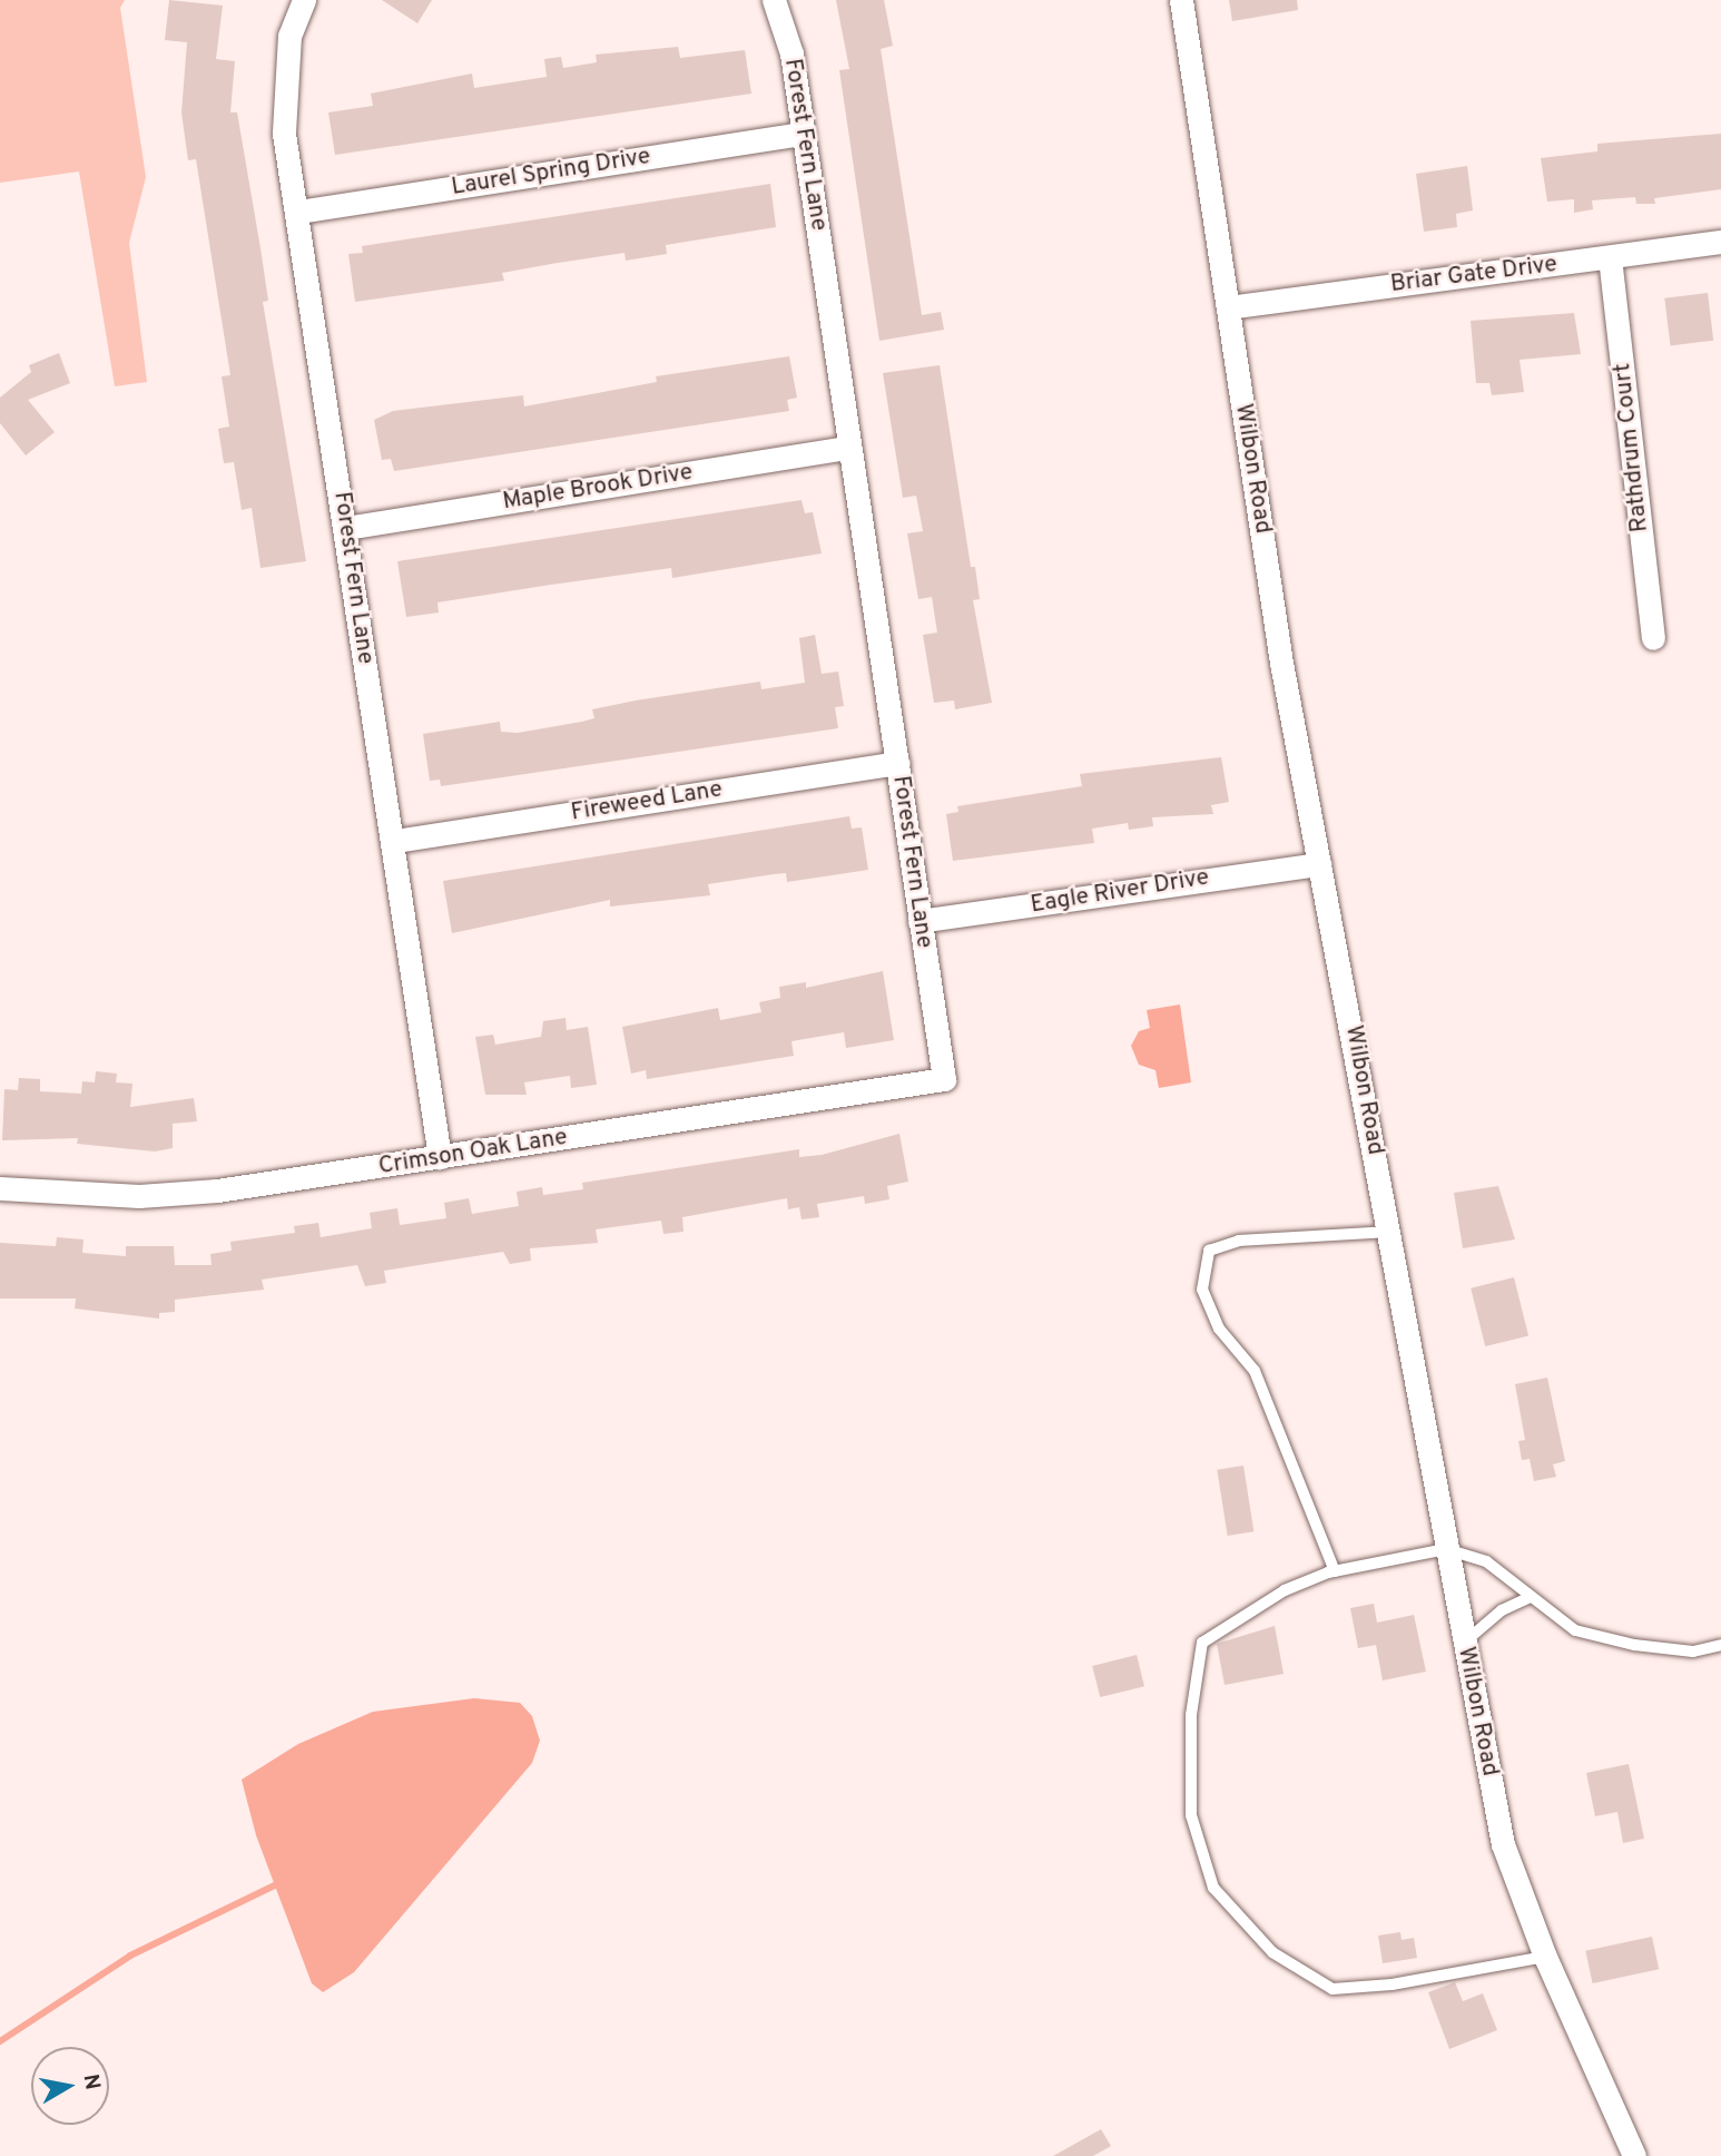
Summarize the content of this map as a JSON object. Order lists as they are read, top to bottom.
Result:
{
  "streets": {
    "street": [
      "Forest Fern Lane",
      "Laurel Spring Drive",
      "Briar Gate Drive",
      "Rathdrum Court",
      "Wilbon Road",
      "Maple Brook Drive",
      "Fireweed Lane",
      "Eagle River Drive",
      "Crimson Oak Lane"
    ]
  },
  "crossings": [
    ["Forest Fern Lane", "Laurel Spring Drive"],
    ["Forest Fern Lane", "Maple Brook Drive"],
    ["Forest Fern Lane", "Fireweed Lane"],
    ["Forest Fern Lane", "Eagle River Drive"],
    ["Forest Fern Lane", "Crimson Oak Lane"],
    ["Briar Gate Drive", "Rathdrum Court"],
    ["Briar Gate Drive", "Wilbon Road"],
    ["Wilbon Road", "Eagle River Drive"]
  ],
  "north": "right"
}
